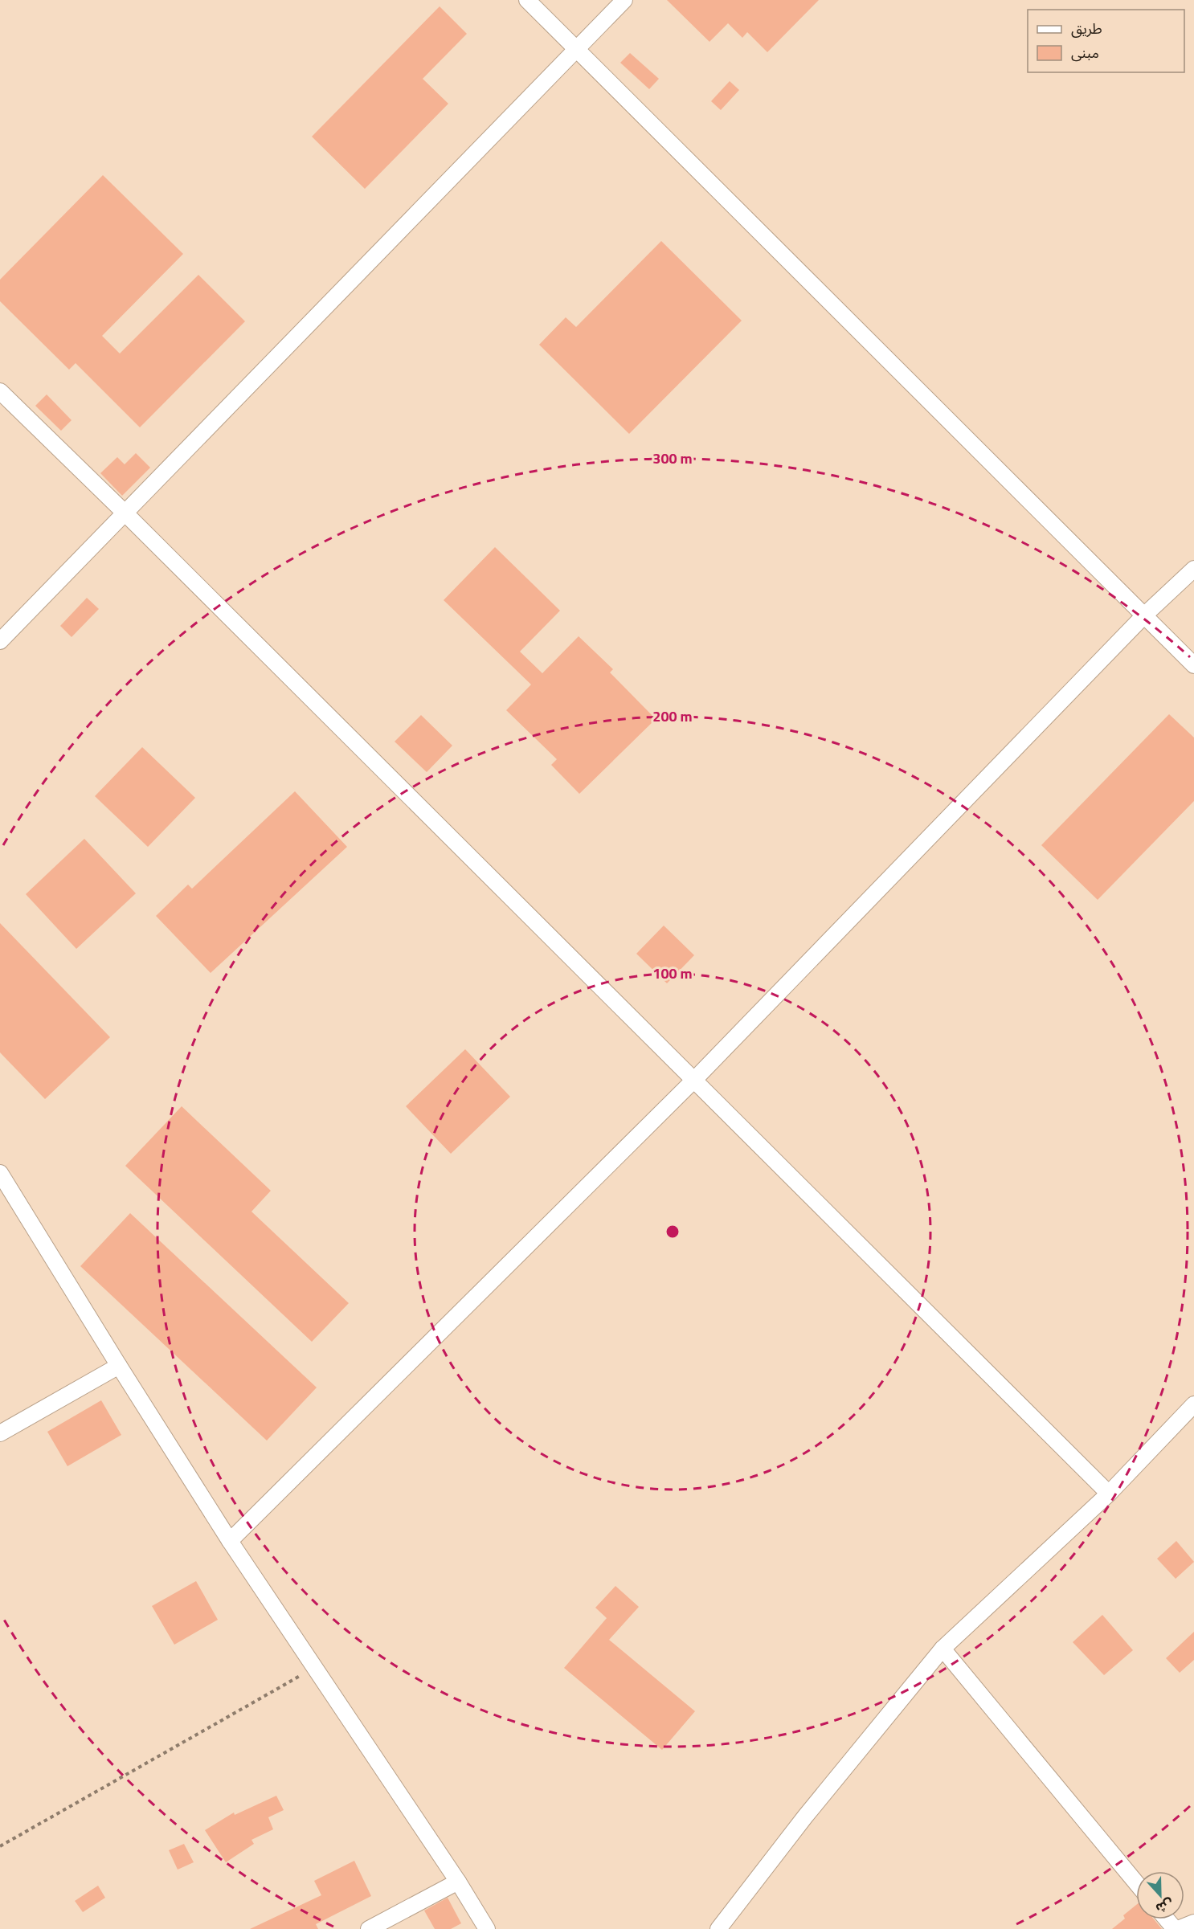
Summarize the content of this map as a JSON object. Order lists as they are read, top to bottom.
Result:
{
  "legend": ["طريق", "مبنى"],
  "north": "bottom",
  "rings": ["300 m", "200 m", "100 m"]
}
